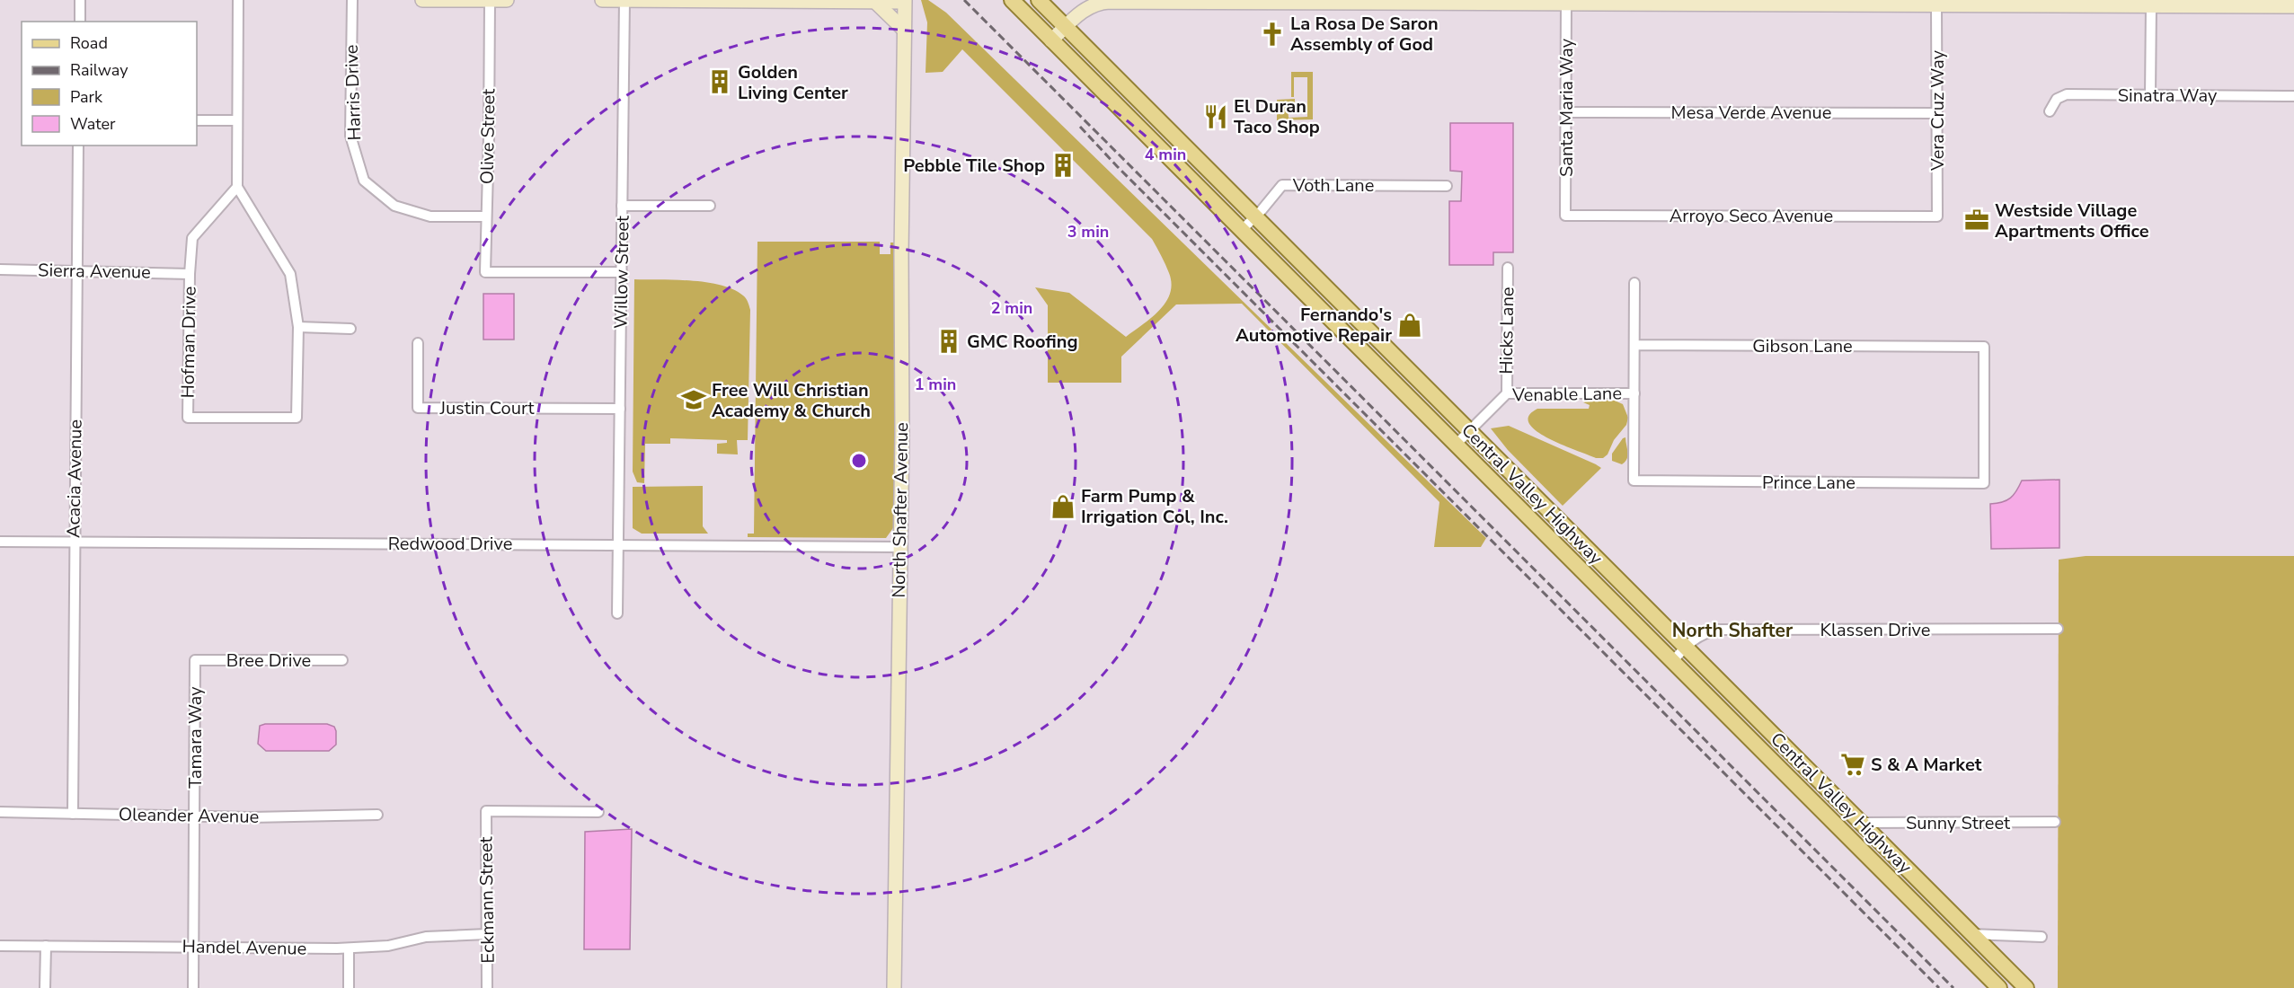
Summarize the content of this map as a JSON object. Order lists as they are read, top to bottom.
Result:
{
  "streets": {
    "main road": ["Central Valley Highway"],
    "street": [
      "Harris Drive",
      "Sinatra Way",
      "Santa Maria Way",
      "Vera Cruz Way",
      "Mesa Verde Avenue",
      "Olive Street",
      "Voth Lane",
      "Arroyo Seco Avenue",
      "Sierra Avenue",
      "Willow Street",
      "Hicks Lane",
      "Hofman Drive",
      "Gibson Lane",
      "Venable Lane",
      "Justin Court",
      "Acacia Avenue",
      "Prince Lane",
      "North Shafter Avenue",
      "Redwood Drive",
      "Klassen Drive",
      "Bree Drive",
      "Tamara Way",
      "Oleander Avenue",
      "Sunny Street",
      "Eckmann Street",
      "Handel Avenue"
    ]
  },
  "crossings": [
    ["Harris Drive", "Olive Street"],
    ["Santa Maria Way", "Mesa Verde Avenue"],
    ["Santa Maria Way", "Arroyo Seco Avenue"],
    ["Vera Cruz Way", "Mesa Verde Avenue"],
    ["Vera Cruz Way", "Arroyo Seco Avenue"],
    ["Olive Street", "Willow Street"],
    ["Voth Lane", "Central Valley Highway"],
    ["Sierra Avenue", "Hofman Drive"],
    ["Sierra Avenue", "Acacia Avenue"],
    ["Willow Street", "Justin Court"],
    ["Willow Street", "Redwood Drive"],
    ["Hicks Lane", "Venable Lane"],
    ["Gibson Lane", "Prince Lane"],
    ["Venable Lane", "Prince Lane"],
    ["Venable Lane", "Central Valley Highway"],
    ["Acacia Avenue", "Redwood Drive"],
    ["Acacia Avenue", "Oleander Avenue"],
    ["Central Valley Highway", "Klassen Drive"],
    ["Central Valley Highway", "Sunny Street"],
    ["North Shafter Avenue", "Redwood Drive"],
    ["Bree Drive", "Tamara Way"],
    ["Tamara Way", "Oleander Avenue"],
    ["Tamara Way", "Handel Avenue"],
    ["Eckmann Street", "Handel Avenue"]
  ],
  "districts": ["North Shafter"],
  "places": {
    "church": ["La Rosa De Saron Assembly of God"],
    "building": ["Golden Living Center", "Pebble Tile Shop", "GMC Roofing"],
    "restaurant": ["El Duran Taco Shop"],
    "office": ["Westside Village Apartments Office"],
    "shop": ["Fernando's Automotive Repair", "Farm Pump & Irrigation Col, Inc."],
    "school or university": ["Free Will Christian Academy & Church"],
    "supermarket": ["S & A Market"]
  },
  "legend": [
    "Road",
    "Railway",
    "Park",
    "Water"
  ],
  "rings": [
    "4 min",
    "3 min",
    "2 min",
    "1 min"
  ]
}
